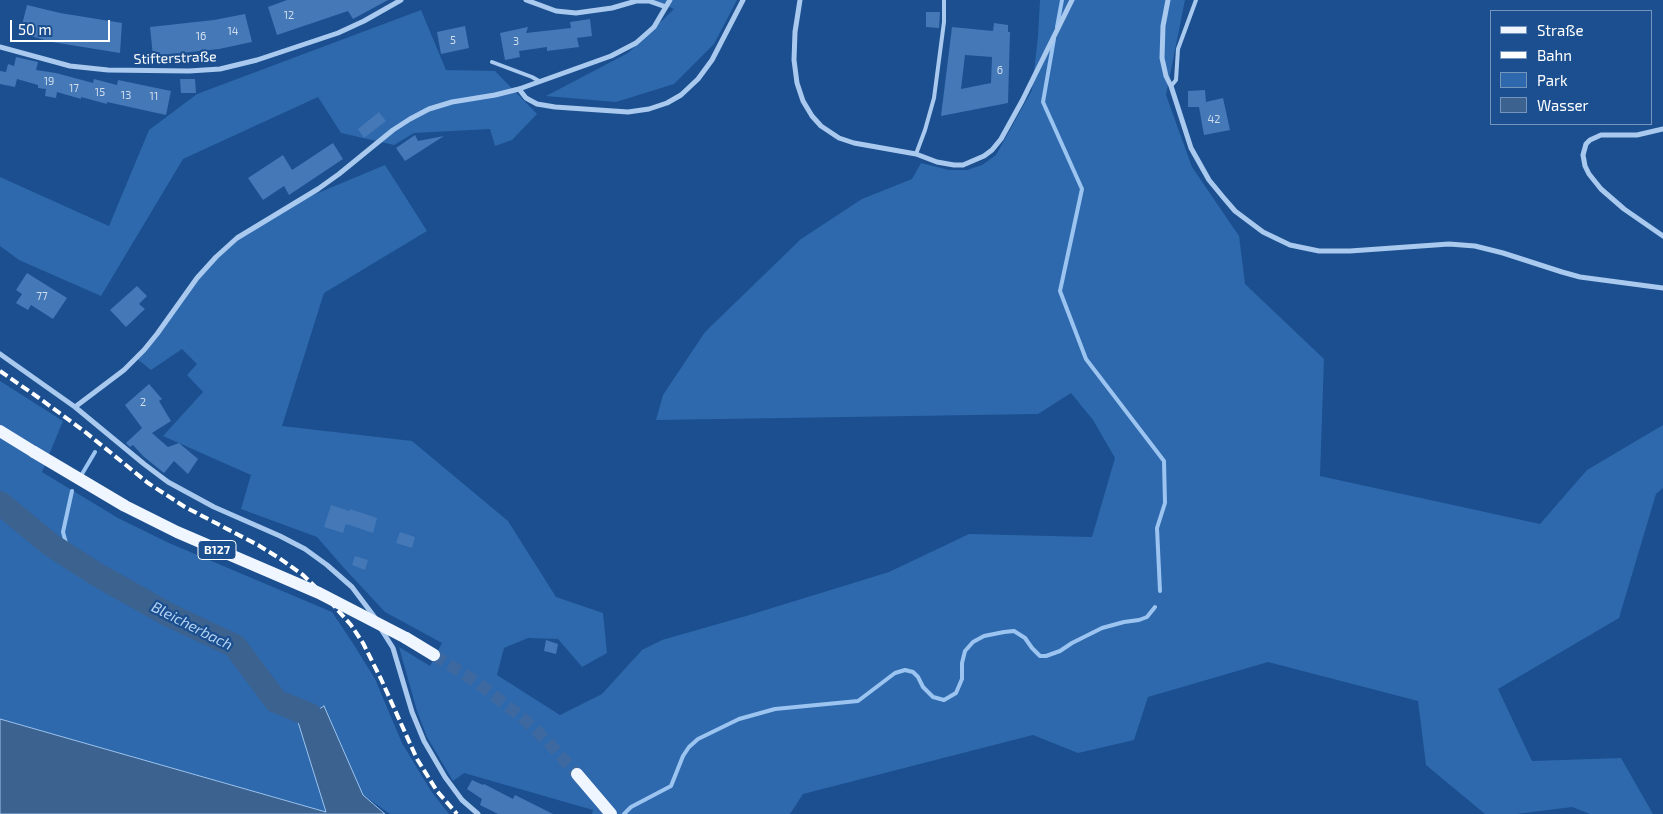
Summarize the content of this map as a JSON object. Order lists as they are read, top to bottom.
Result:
{
  "streets": {
    "main road": ["B127"],
    "street": ["Stifterstraße"]
  },
  "water": ["Bleicherbach"],
  "house_numbers": [
    "12",
    "14",
    "16",
    "5",
    "3",
    "6",
    "19",
    "17",
    "15",
    "13",
    "11",
    "42",
    "77",
    "2"
  ],
  "legend": [
    "Straße",
    "Bahn",
    "Park",
    "Wasser"
  ],
  "scale_bar": "50 m"
}
